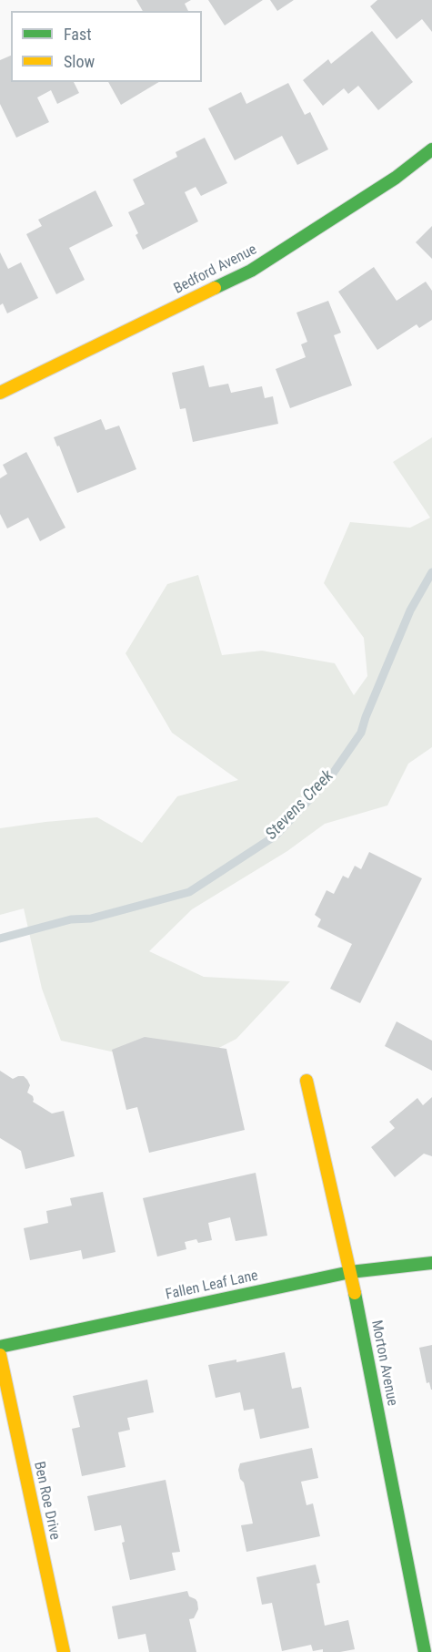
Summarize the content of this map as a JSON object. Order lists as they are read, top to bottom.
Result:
{
  "streets": {
    "street": [
      "Bedford Avenue",
      "Fallen Leaf Lane",
      "Morton Avenue",
      "Ben Roe Drive"
    ]
  },
  "crossings": [
    ["Fallen Leaf Lane", "Morton Avenue"]
  ],
  "water": ["Stevens Creek"],
  "legend": ["Fast", "Slow"]
}
